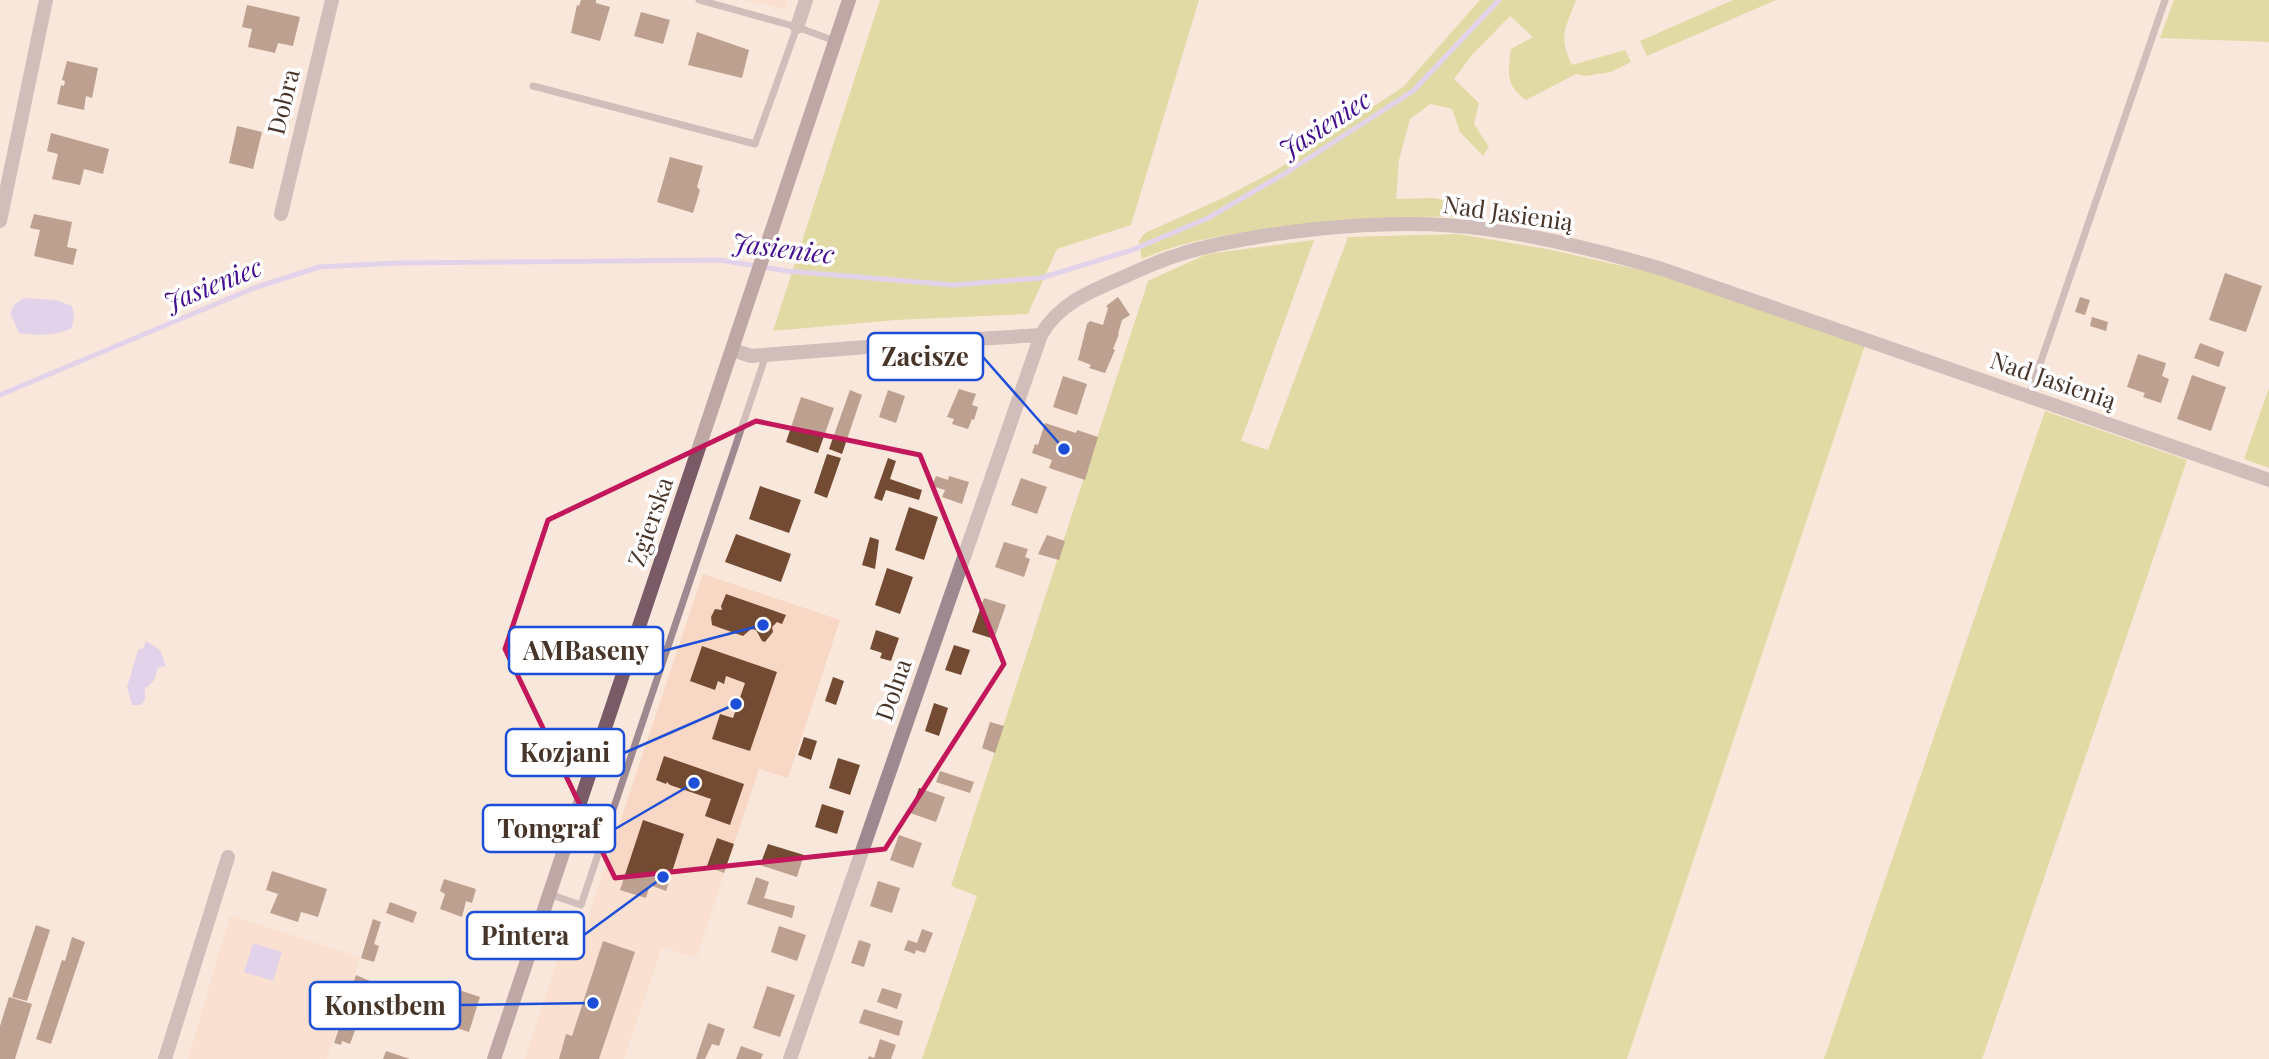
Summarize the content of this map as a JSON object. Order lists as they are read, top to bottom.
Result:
{
  "streets": {
    "main road": ["Zgierska"],
    "street": ["Dobra", "Nad Jasienią", "Dolna"]
  },
  "crossings": [
    ["Nad Jasienią", "Dolna"]
  ],
  "water": ["Jasieniec"],
  "places": [
    "Zacisze",
    "AMBaseny",
    "Kozjani",
    "Tomgraf",
    "Pintera",
    "Konstbem"
  ]
}
